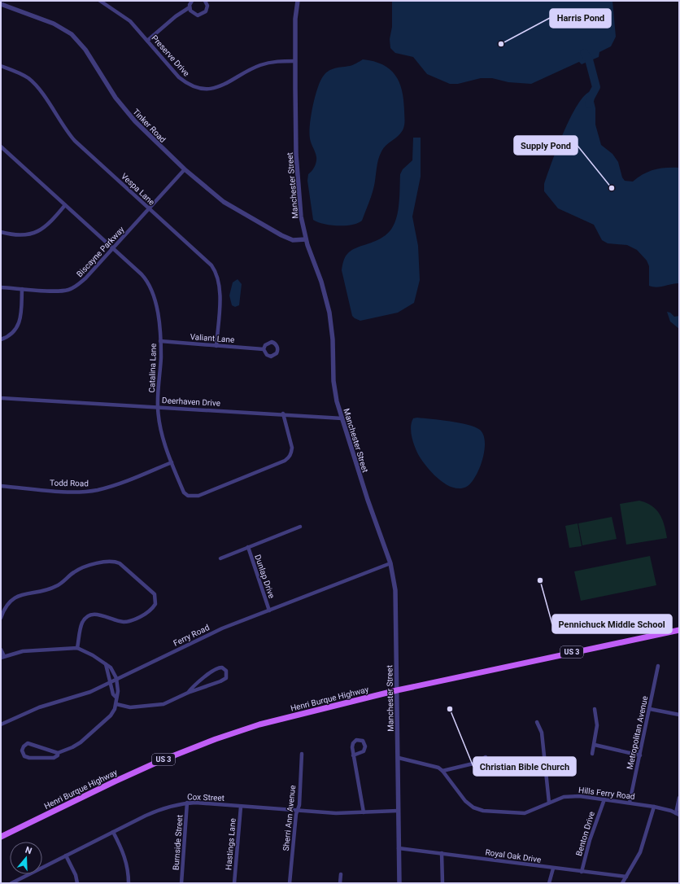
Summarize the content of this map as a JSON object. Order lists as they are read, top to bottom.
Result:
{
  "streets": {
    "main road": ["US 3", "Henri Burque Highway"],
    "street": [
      "Preserve Drive",
      "Tinker Road",
      "Manchester Street",
      "Vespa Lane",
      "Biscayne Parkway",
      "Valiant Lane",
      "Catalina Lane",
      "Deerhaven Drive",
      "Todd Road",
      "Dunlap Drive",
      "Ferry Road",
      "Metropolitan Avenue",
      "Hills Ferry Road",
      "Cox Street",
      "Sherri Ann Avenue",
      "Benton Drive",
      "Burnside Street",
      "Hastings Lane",
      "Royal Oak Drive"
    ]
  },
  "crossings": [
    ["Preserve Drive", "Manchester Street"],
    ["Tinker Road", "Manchester Street"],
    ["Tinker Road", "Biscayne Parkway"],
    ["Manchester Street", "Deerhaven Drive"],
    ["Manchester Street", "Ferry Road"],
    ["Manchester Street", "Henri Burque Highway"],
    ["Manchester Street", "Hills Ferry Road"],
    ["Manchester Street", "Cox Street"],
    ["Manchester Street", "Royal Oak Drive"],
    ["Vespa Lane", "Biscayne Parkway"],
    ["Vespa Lane", "Valiant Lane"],
    ["Biscayne Parkway", "Catalina Lane"],
    ["Valiant Lane", "Catalina Lane"],
    ["Catalina Lane", "Deerhaven Drive"],
    ["Catalina Lane", "Todd Road"],
    ["Dunlap Drive", "Ferry Road"],
    ["Metropolitan Avenue", "Hills Ferry Road"],
    ["Hills Ferry Road", "Benton Drive"],
    ["Cox Street", "Sherri Ann Avenue"],
    ["Cox Street", "Burnside Street"],
    ["Cox Street", "Hastings Lane"],
    ["Benton Drive", "Royal Oak Drive"]
  ],
  "places": [
    "Harris Pond",
    "Supply Pond",
    "Pennichuck Middle School",
    "Christian Bible Church"
  ],
  "north": "top"
}
